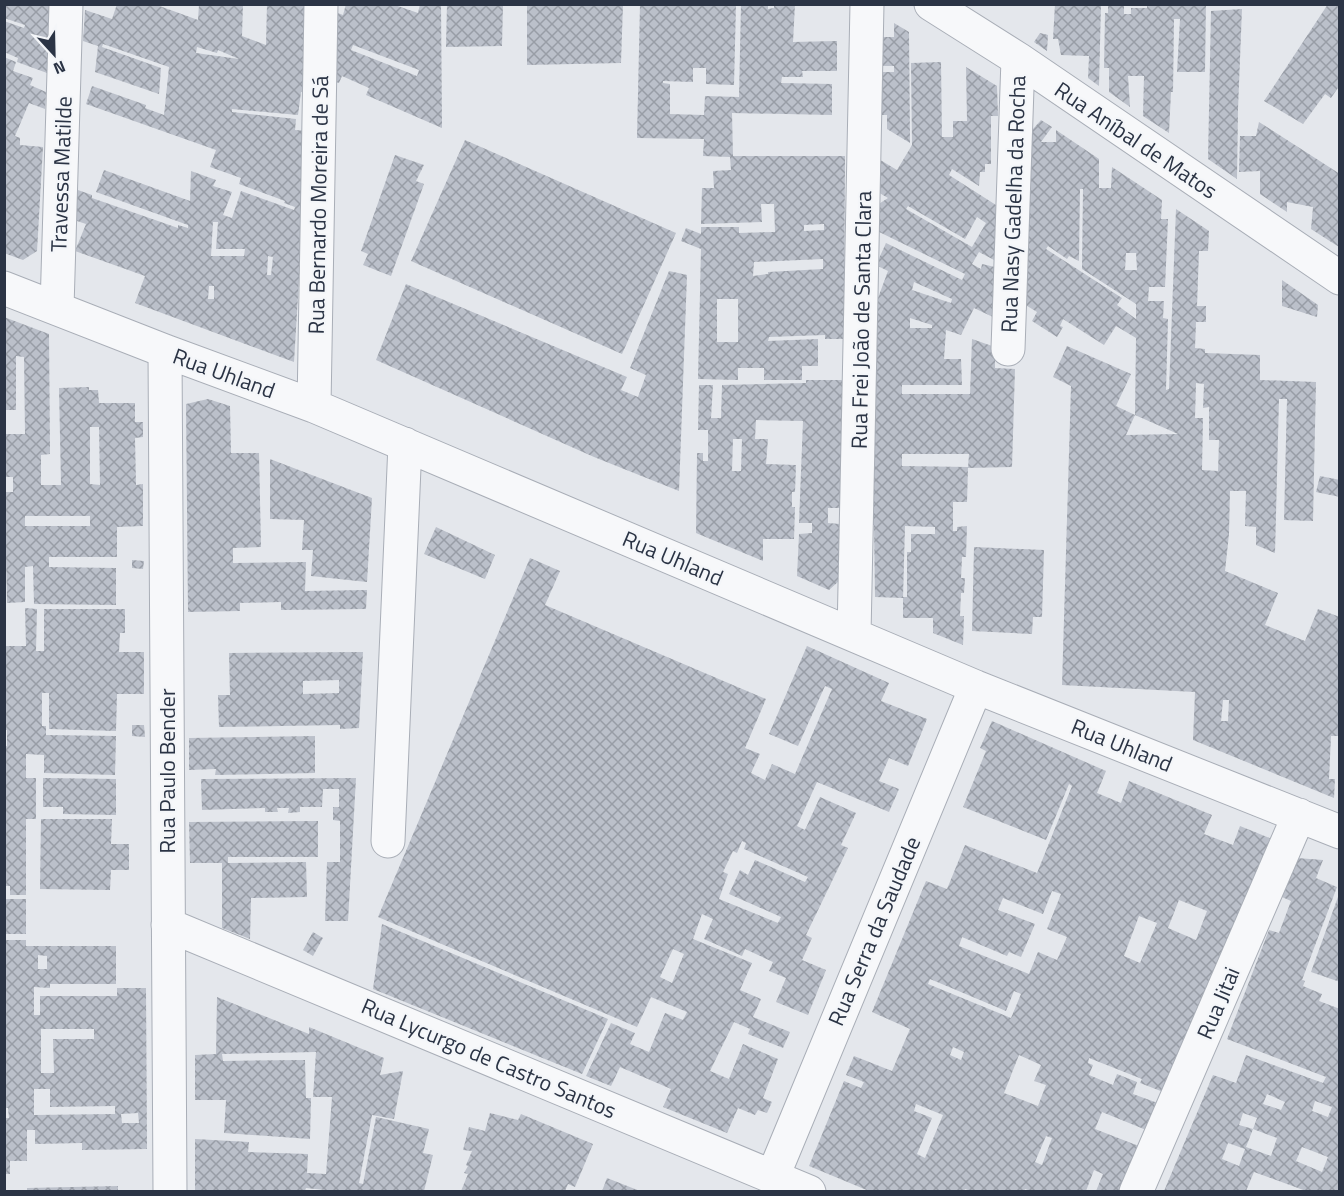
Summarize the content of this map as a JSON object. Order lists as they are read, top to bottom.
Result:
{
  "streets": {
    "street": [
      "Rua Aníbal de Matos",
      "Travessa Matilde",
      "Rua Nasy Gadelha da Rocha",
      "Rua Bernardo Moreira de Sá",
      "Rua Frei João de Santa Clara",
      "Rua Uhland",
      "Rua Paulo Bender",
      "Rua Serra da Saudade",
      "Rua Jitai",
      "Rua Lycurgo de Castro Santos"
    ]
  },
  "crossings": [
    ["Rua Aníbal de Matos", "Rua Nasy Gadelha da Rocha"],
    ["Travessa Matilde", "Rua Uhland"],
    ["Rua Bernardo Moreira de Sá", "Rua Uhland"],
    ["Rua Frei João de Santa Clara", "Rua Uhland"],
    ["Rua Uhland", "Rua Paulo Bender"],
    ["Rua Uhland", "Rua Serra da Saudade"],
    ["Rua Uhland", "Rua Jitai"],
    ["Rua Paulo Bender", "Rua Lycurgo de Castro Santos"],
    ["Rua Serra da Saudade", "Rua Lycurgo de Castro Santos"]
  ],
  "north": "bottom"
}
